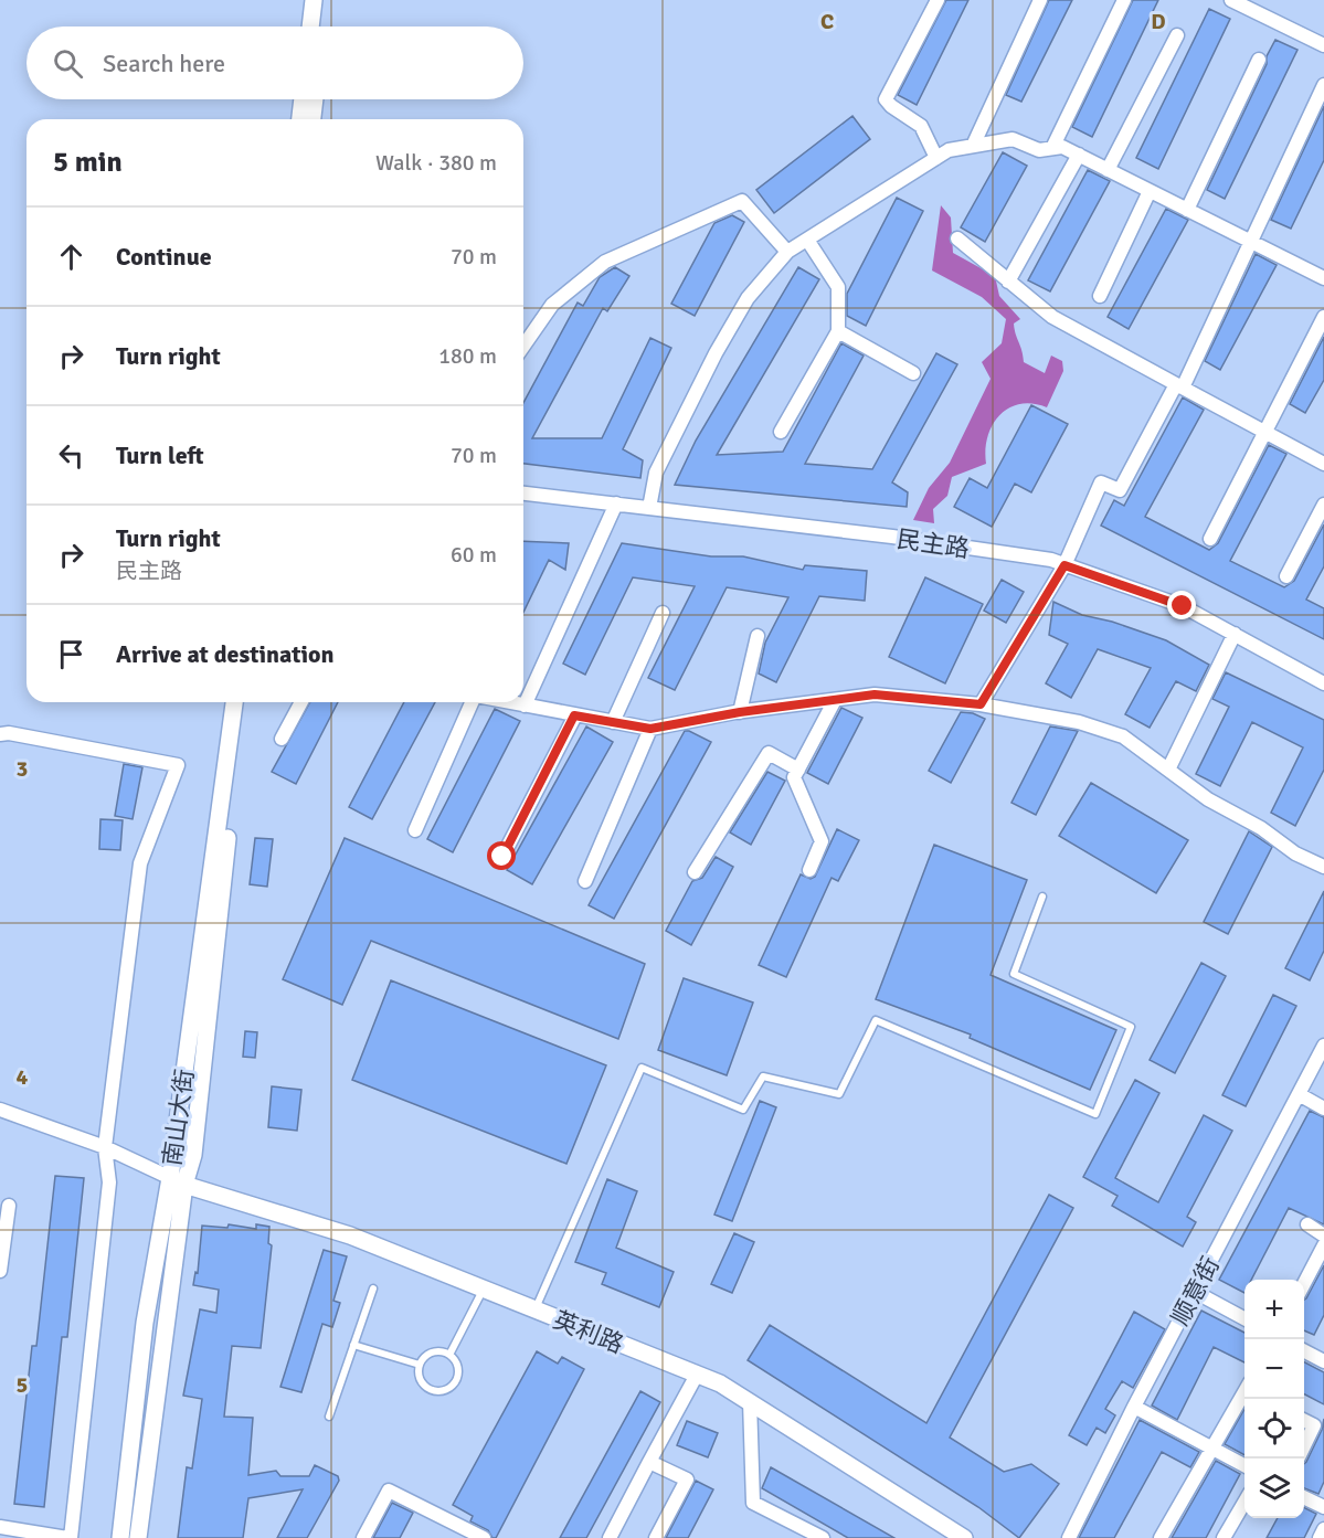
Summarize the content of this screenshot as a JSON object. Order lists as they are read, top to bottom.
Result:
{
  "streets": {
    "street": [
      "民主路",
      "南山大街",
      "顺意街",
      "英利路"
    ]
  },
  "crossings": [
    ["南山大街", "英利路"]
  ],
  "page": {
    "search": "Search here",
    "heading": ["5 min", "Walk · 380 m"],
    "list": [
      ["Continue", "70 m"],
      ["Turn right", "180 m"],
      ["Turn left", "70 m"],
      ["Turn right", "民主路", "60 m"],
      "Arrive at destination"
    ],
    "map_buttons": ["+", "−"]
  },
  "grid": {
    "columns": ["C", "D"],
    "rows": ["3", "4", "5"]
  }
}
